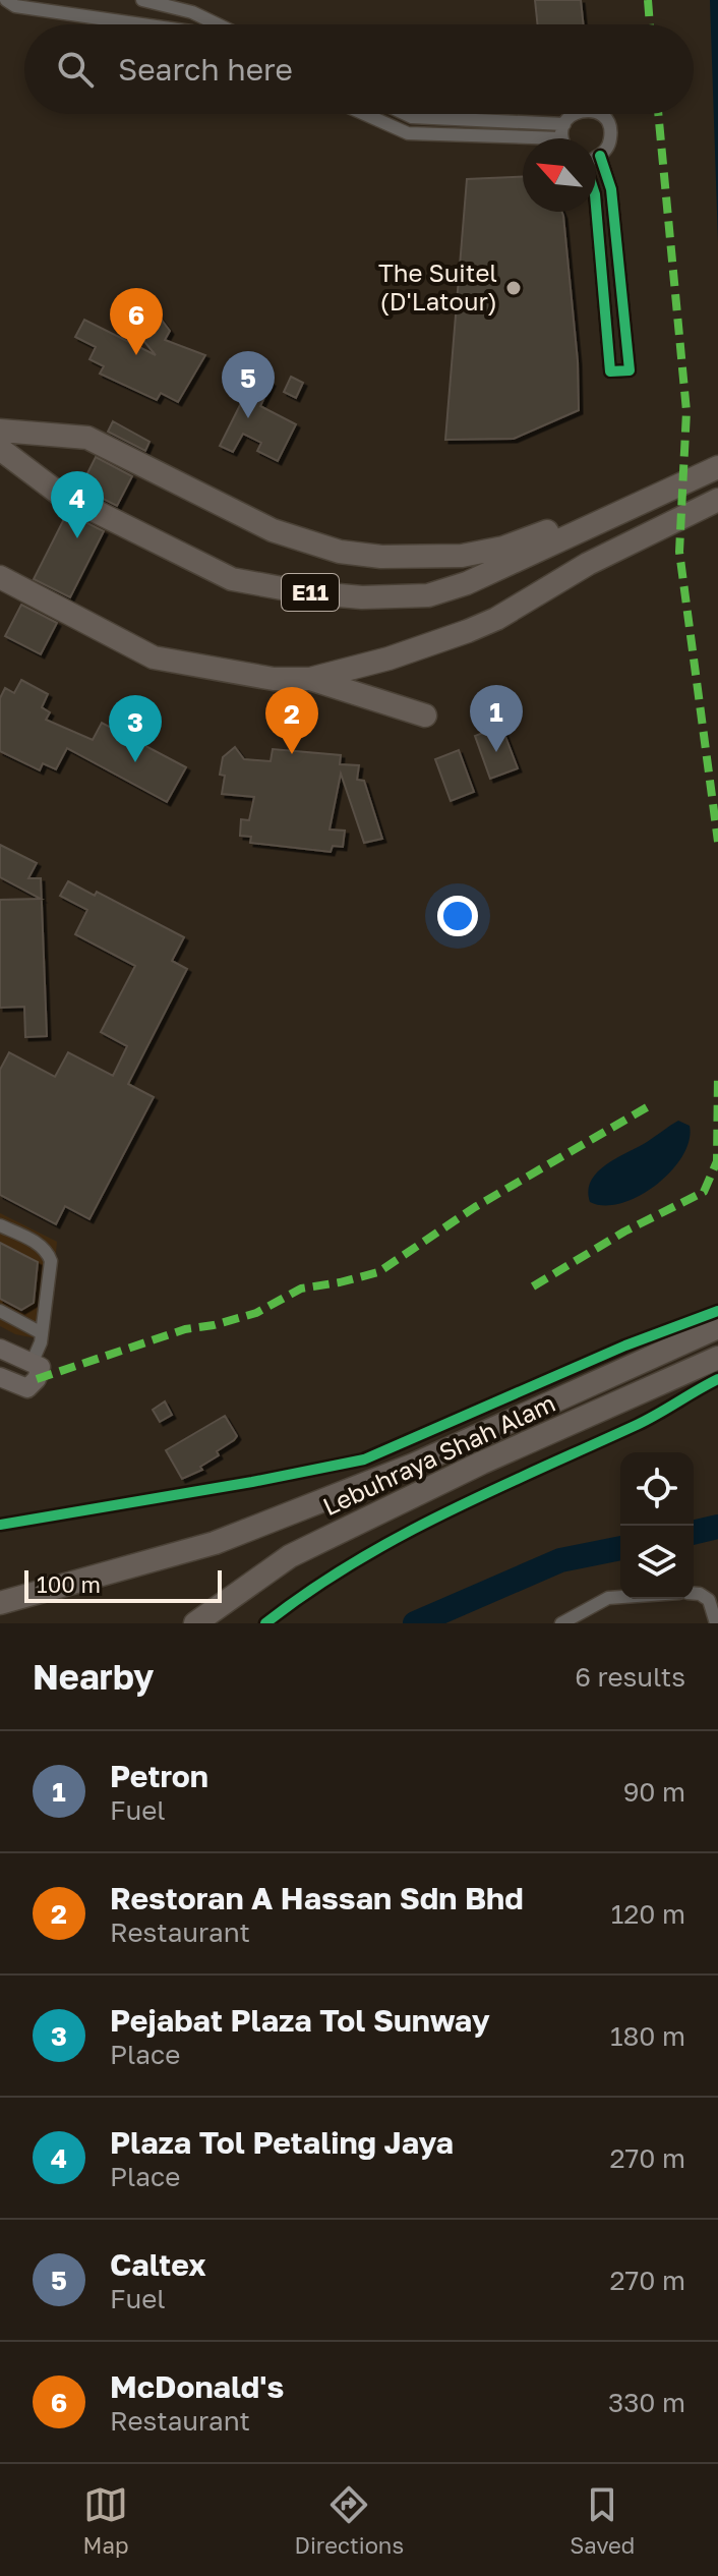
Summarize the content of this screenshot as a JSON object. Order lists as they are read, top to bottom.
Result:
{
  "streets": {
    "highway": ["E11", "Lebuhraya Shah Alam"]
  },
  "places": ["The Suitel (D'Latour)"],
  "scale_bar": "100 m",
  "north": "top left",
  "page": {
    "search": "Search here",
    "pins": [
      "6",
      "5",
      "4",
      "1",
      "2",
      "3"
    ],
    "scale": "100 m",
    "heading": ["Nearby", "6 results"],
    "list": [
      {
        "mark": "1",
        "name": "Petron",
        "note": "Fuel",
        "value": "90 m"
      },
      {
        "mark": "2",
        "name": "Restoran A Hassan Sdn Bhd",
        "note": "Restaurant",
        "value": "120 m"
      },
      {
        "mark": "3",
        "name": "Pejabat Plaza Tol Sunway",
        "note": "Place",
        "value": "180 m"
      },
      {
        "mark": "4",
        "name": "Plaza Tol Petaling Jaya",
        "note": "Place",
        "value": "270 m"
      },
      {
        "mark": "5",
        "name": "Caltex",
        "note": "Fuel",
        "value": "270 m"
      },
      {
        "mark": "6",
        "name": "McDonald's",
        "note": "Restaurant",
        "value": "330 m"
      }
    ],
    "nav": ["Map", "Directions", "Saved"]
  }
}
